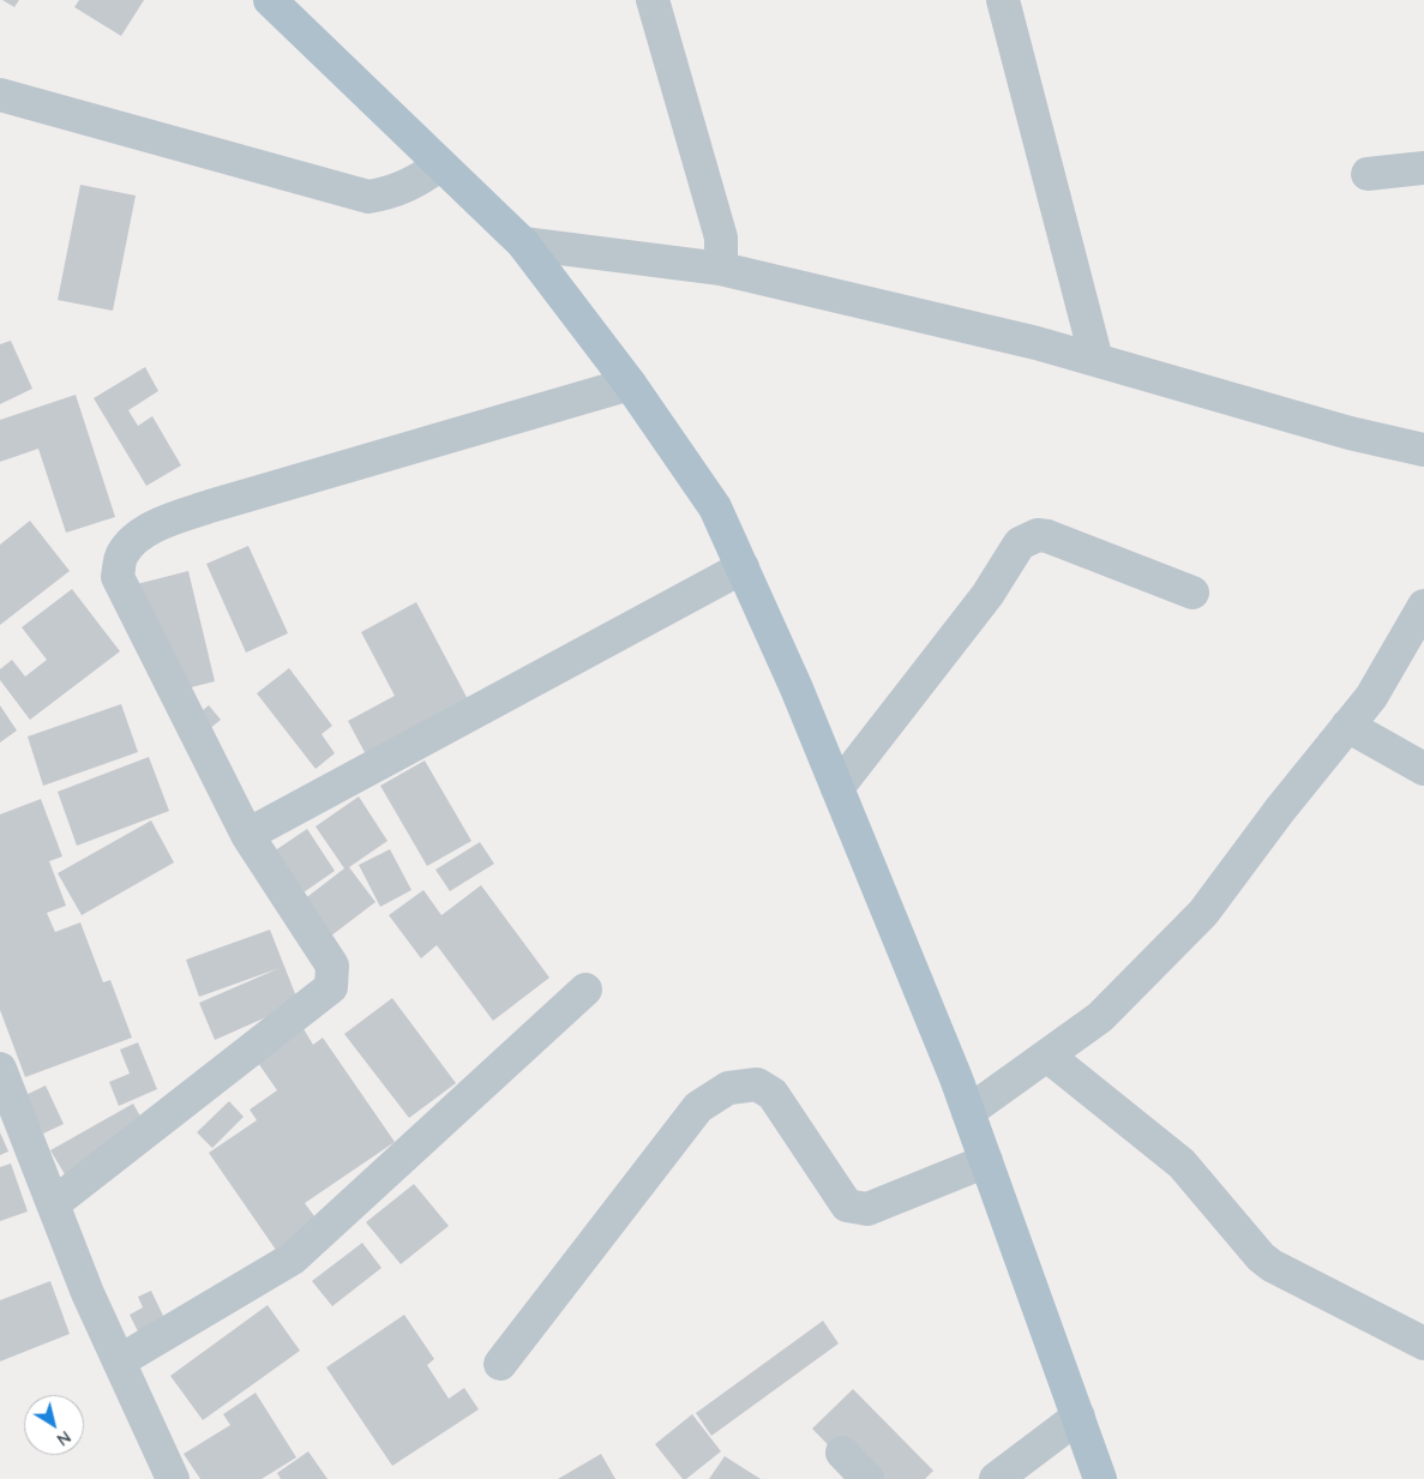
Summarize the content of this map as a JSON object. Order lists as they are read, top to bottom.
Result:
{
  "north": "bottom right"
}
